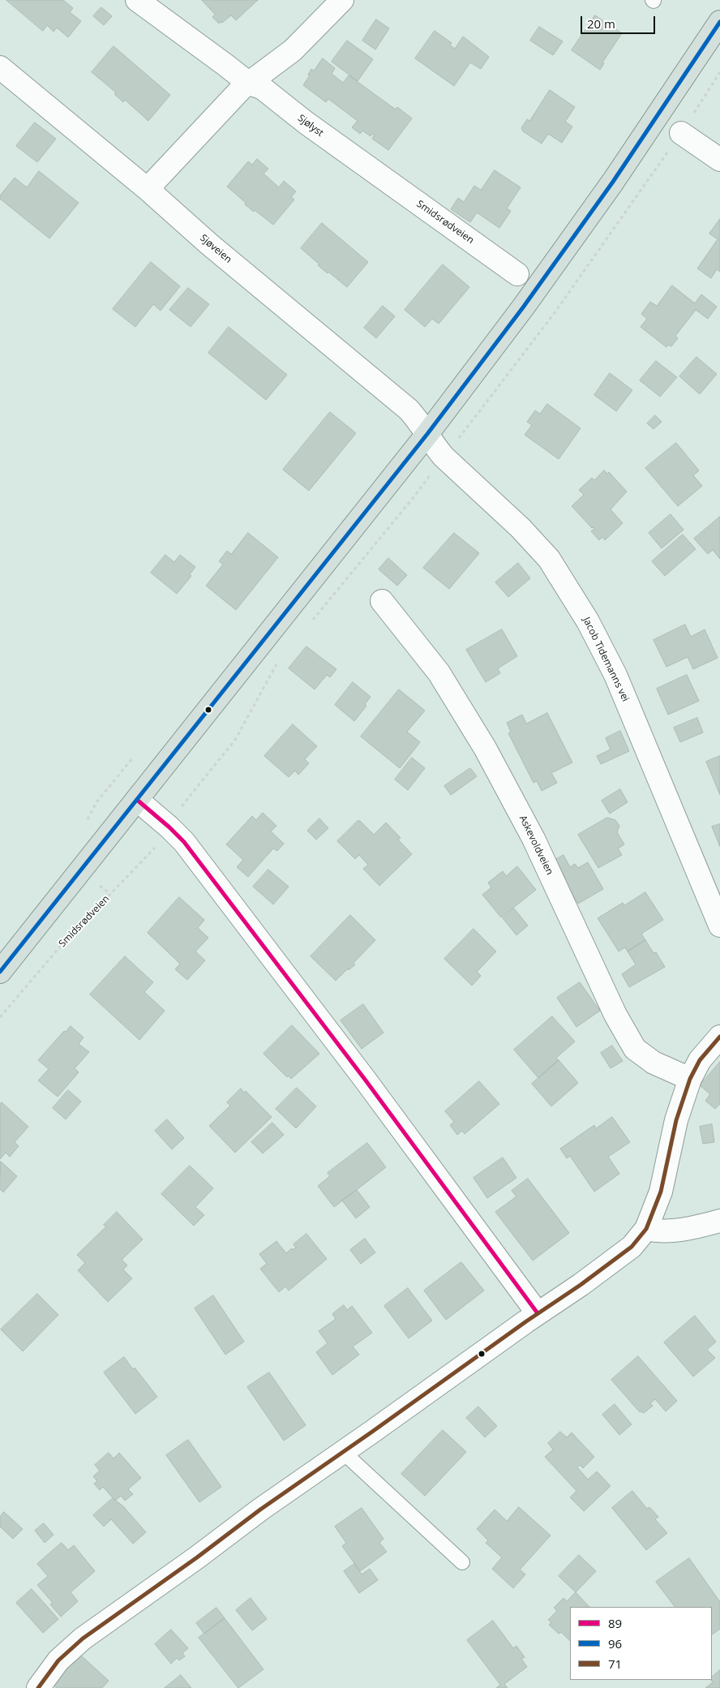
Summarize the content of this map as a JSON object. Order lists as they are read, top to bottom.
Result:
{
  "streets": {
    "street": [
      "Sjølyst",
      "Smidsrødveien",
      "Sjøveien",
      "Jacob Tidemanns vei",
      "Askevoldveien"
    ]
  },
  "crossings": [
    ["Sjølyst", "Smidsrødveien"],
    ["Sjøveien", "Jacob Tidemanns vei"]
  ],
  "lines": ["transit line 96", "transit line 89", "transit line 71"],
  "legend": ["89", "96", "71"],
  "scale_bar": "20 m"
}
